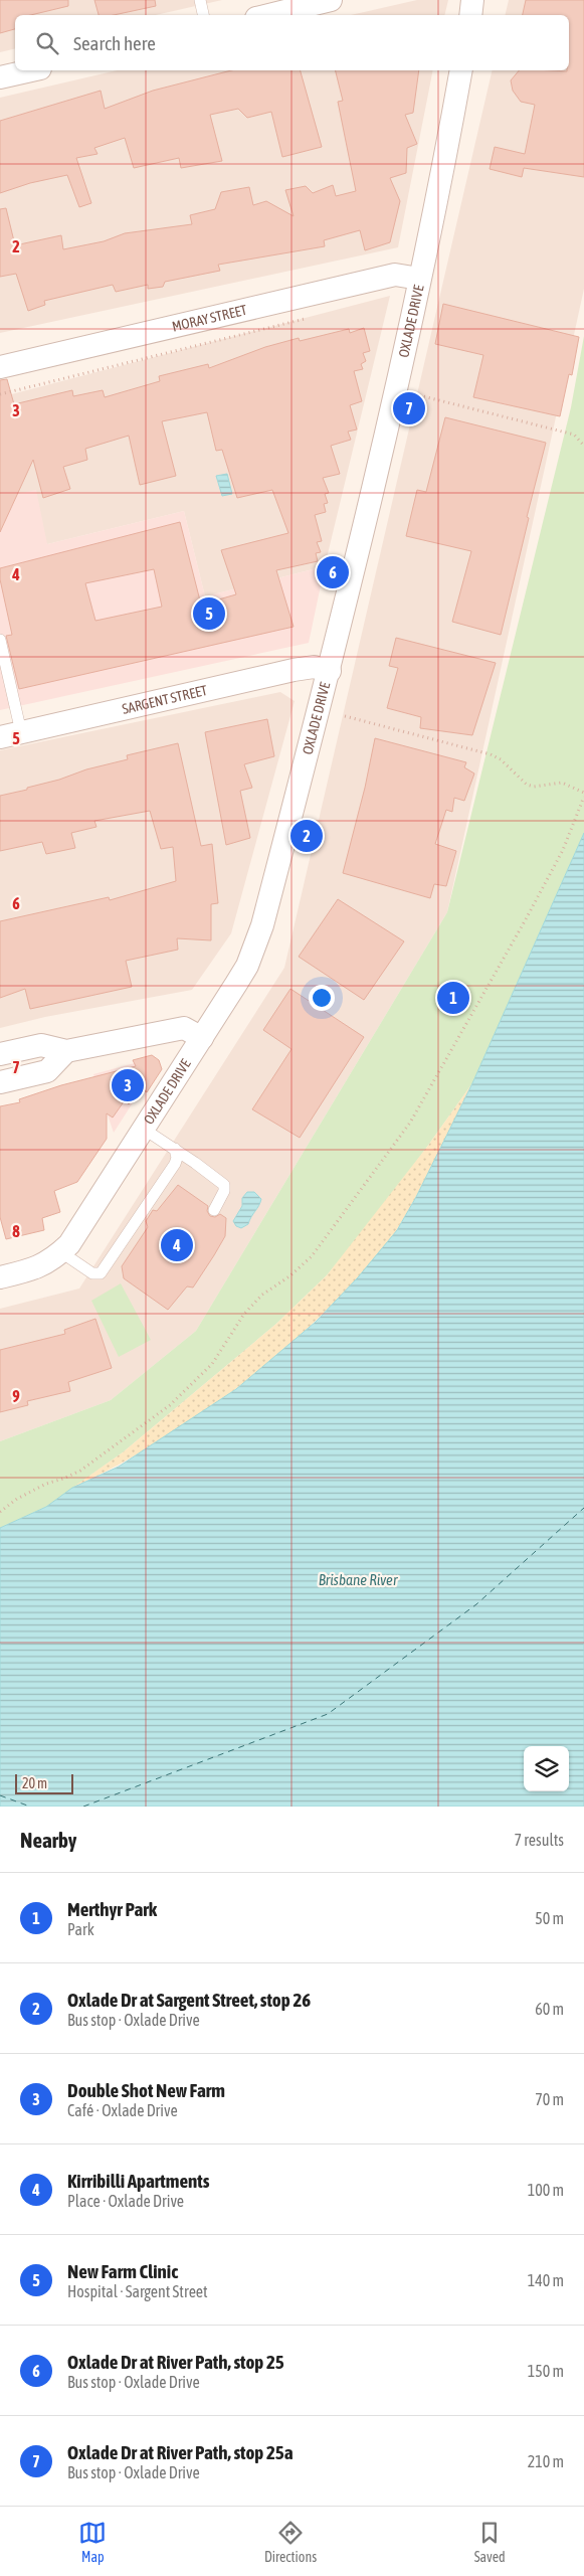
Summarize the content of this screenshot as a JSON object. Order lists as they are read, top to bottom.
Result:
{
  "streets": {
    "street": ["MORAY STREET", "OXLADE DRIVE", "SARGENT STREET"]
  },
  "crossings": [
    ["MORAY STREET", "OXLADE DRIVE"],
    ["OXLADE DRIVE", "SARGENT STREET"]
  ],
  "water": ["Brisbane River"],
  "scale_bar": "20 m",
  "page": {
    "search": "Search here",
    "pins": [
      "7",
      "6",
      "5",
      "2",
      "1",
      "3",
      "4"
    ],
    "scale": "20 m",
    "heading": ["Nearby", "7 results"],
    "list": [
      {
        "mark": "1",
        "name": "Merthyr Park",
        "note": "Park",
        "value": "50 m"
      },
      {
        "mark": "2",
        "name": "Oxlade Dr at Sargent Street, stop 26",
        "note": "Bus stop · Oxlade Drive",
        "value": "60 m"
      },
      {
        "mark": "3",
        "name": "Double Shot New Farm",
        "note": "Café · Oxlade Drive",
        "value": "70 m"
      },
      {
        "mark": "4",
        "name": "Kirribilli Apartments",
        "note": "Place · Oxlade Drive",
        "value": "100 m"
      },
      {
        "mark": "5",
        "name": "New Farm Clinic",
        "note": "Hospital · Sargent Street",
        "value": "140 m"
      },
      {
        "mark": "6",
        "name": "Oxlade Dr at River Path, stop 25",
        "note": "Bus stop · Oxlade Drive",
        "value": "150 m"
      },
      {
        "mark": "7",
        "name": "Oxlade Dr at River Path, stop 25a",
        "note": "Bus stop · Oxlade Drive",
        "value": "210 m"
      }
    ],
    "nav": ["Map", "Directions", "Saved"]
  },
  "grid": {
    "rows": [
      "2",
      "3",
      "4",
      "5",
      "6",
      "7",
      "8",
      "9"
    ]
  }
}
